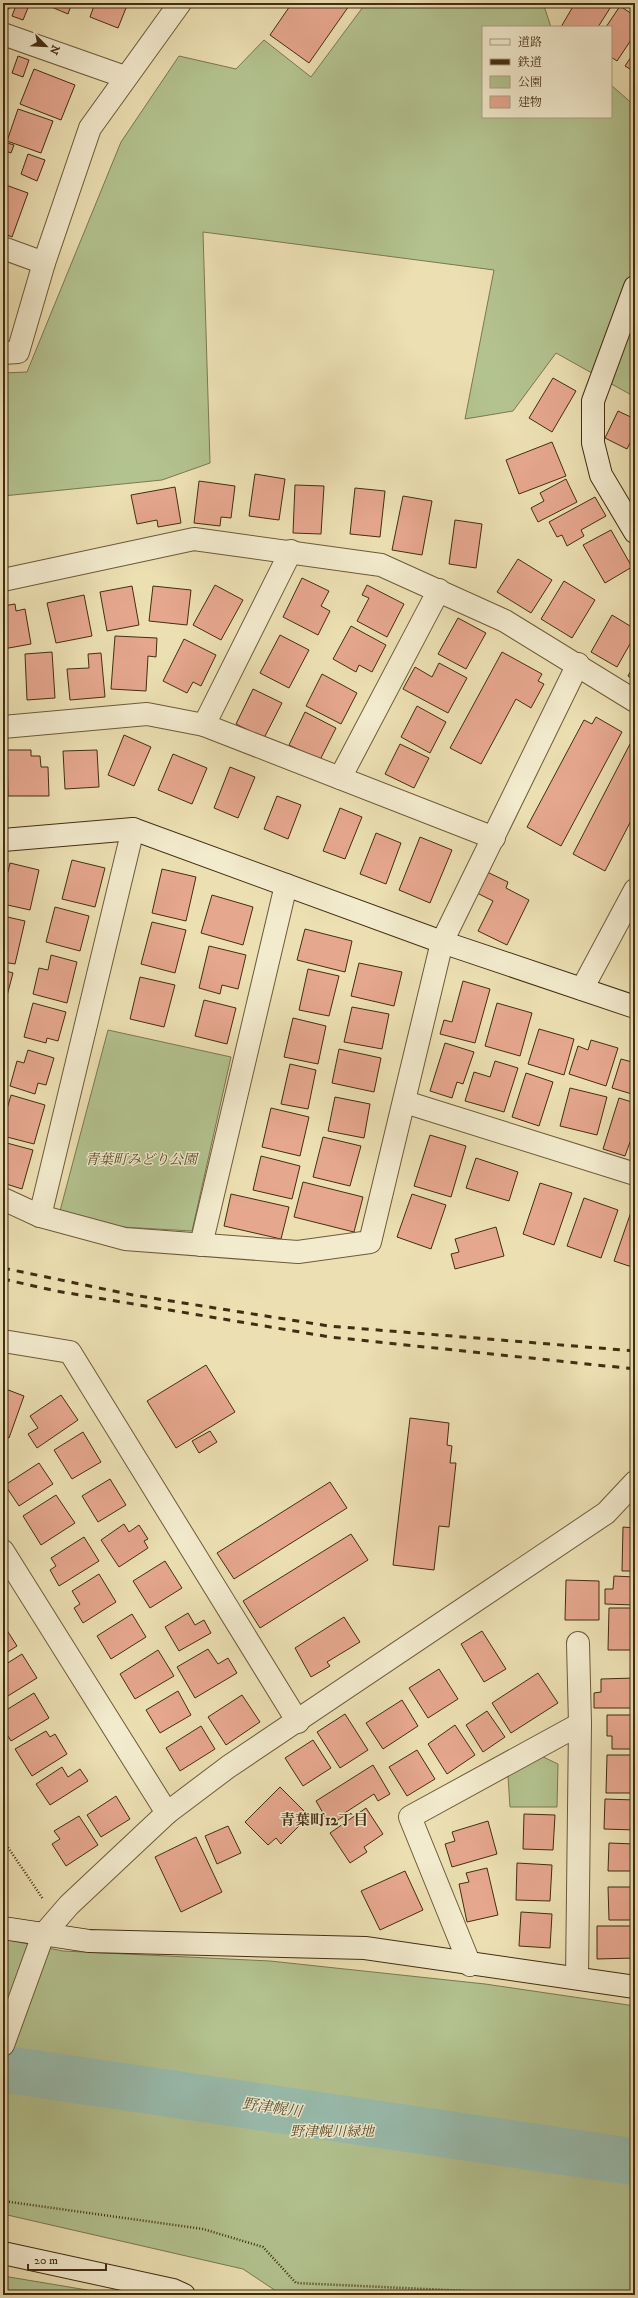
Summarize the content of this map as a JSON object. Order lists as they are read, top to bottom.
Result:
{
  "districts": ["青葉町12丁目"],
  "water": ["野津幌川"],
  "parks": ["青葉町みどり公園", "野津幌川緑地"],
  "legend": [
    "道路",
    "鉄道",
    "公園",
    "建物"
  ],
  "scale_bar": "20 m",
  "north": "bottom right"
}
